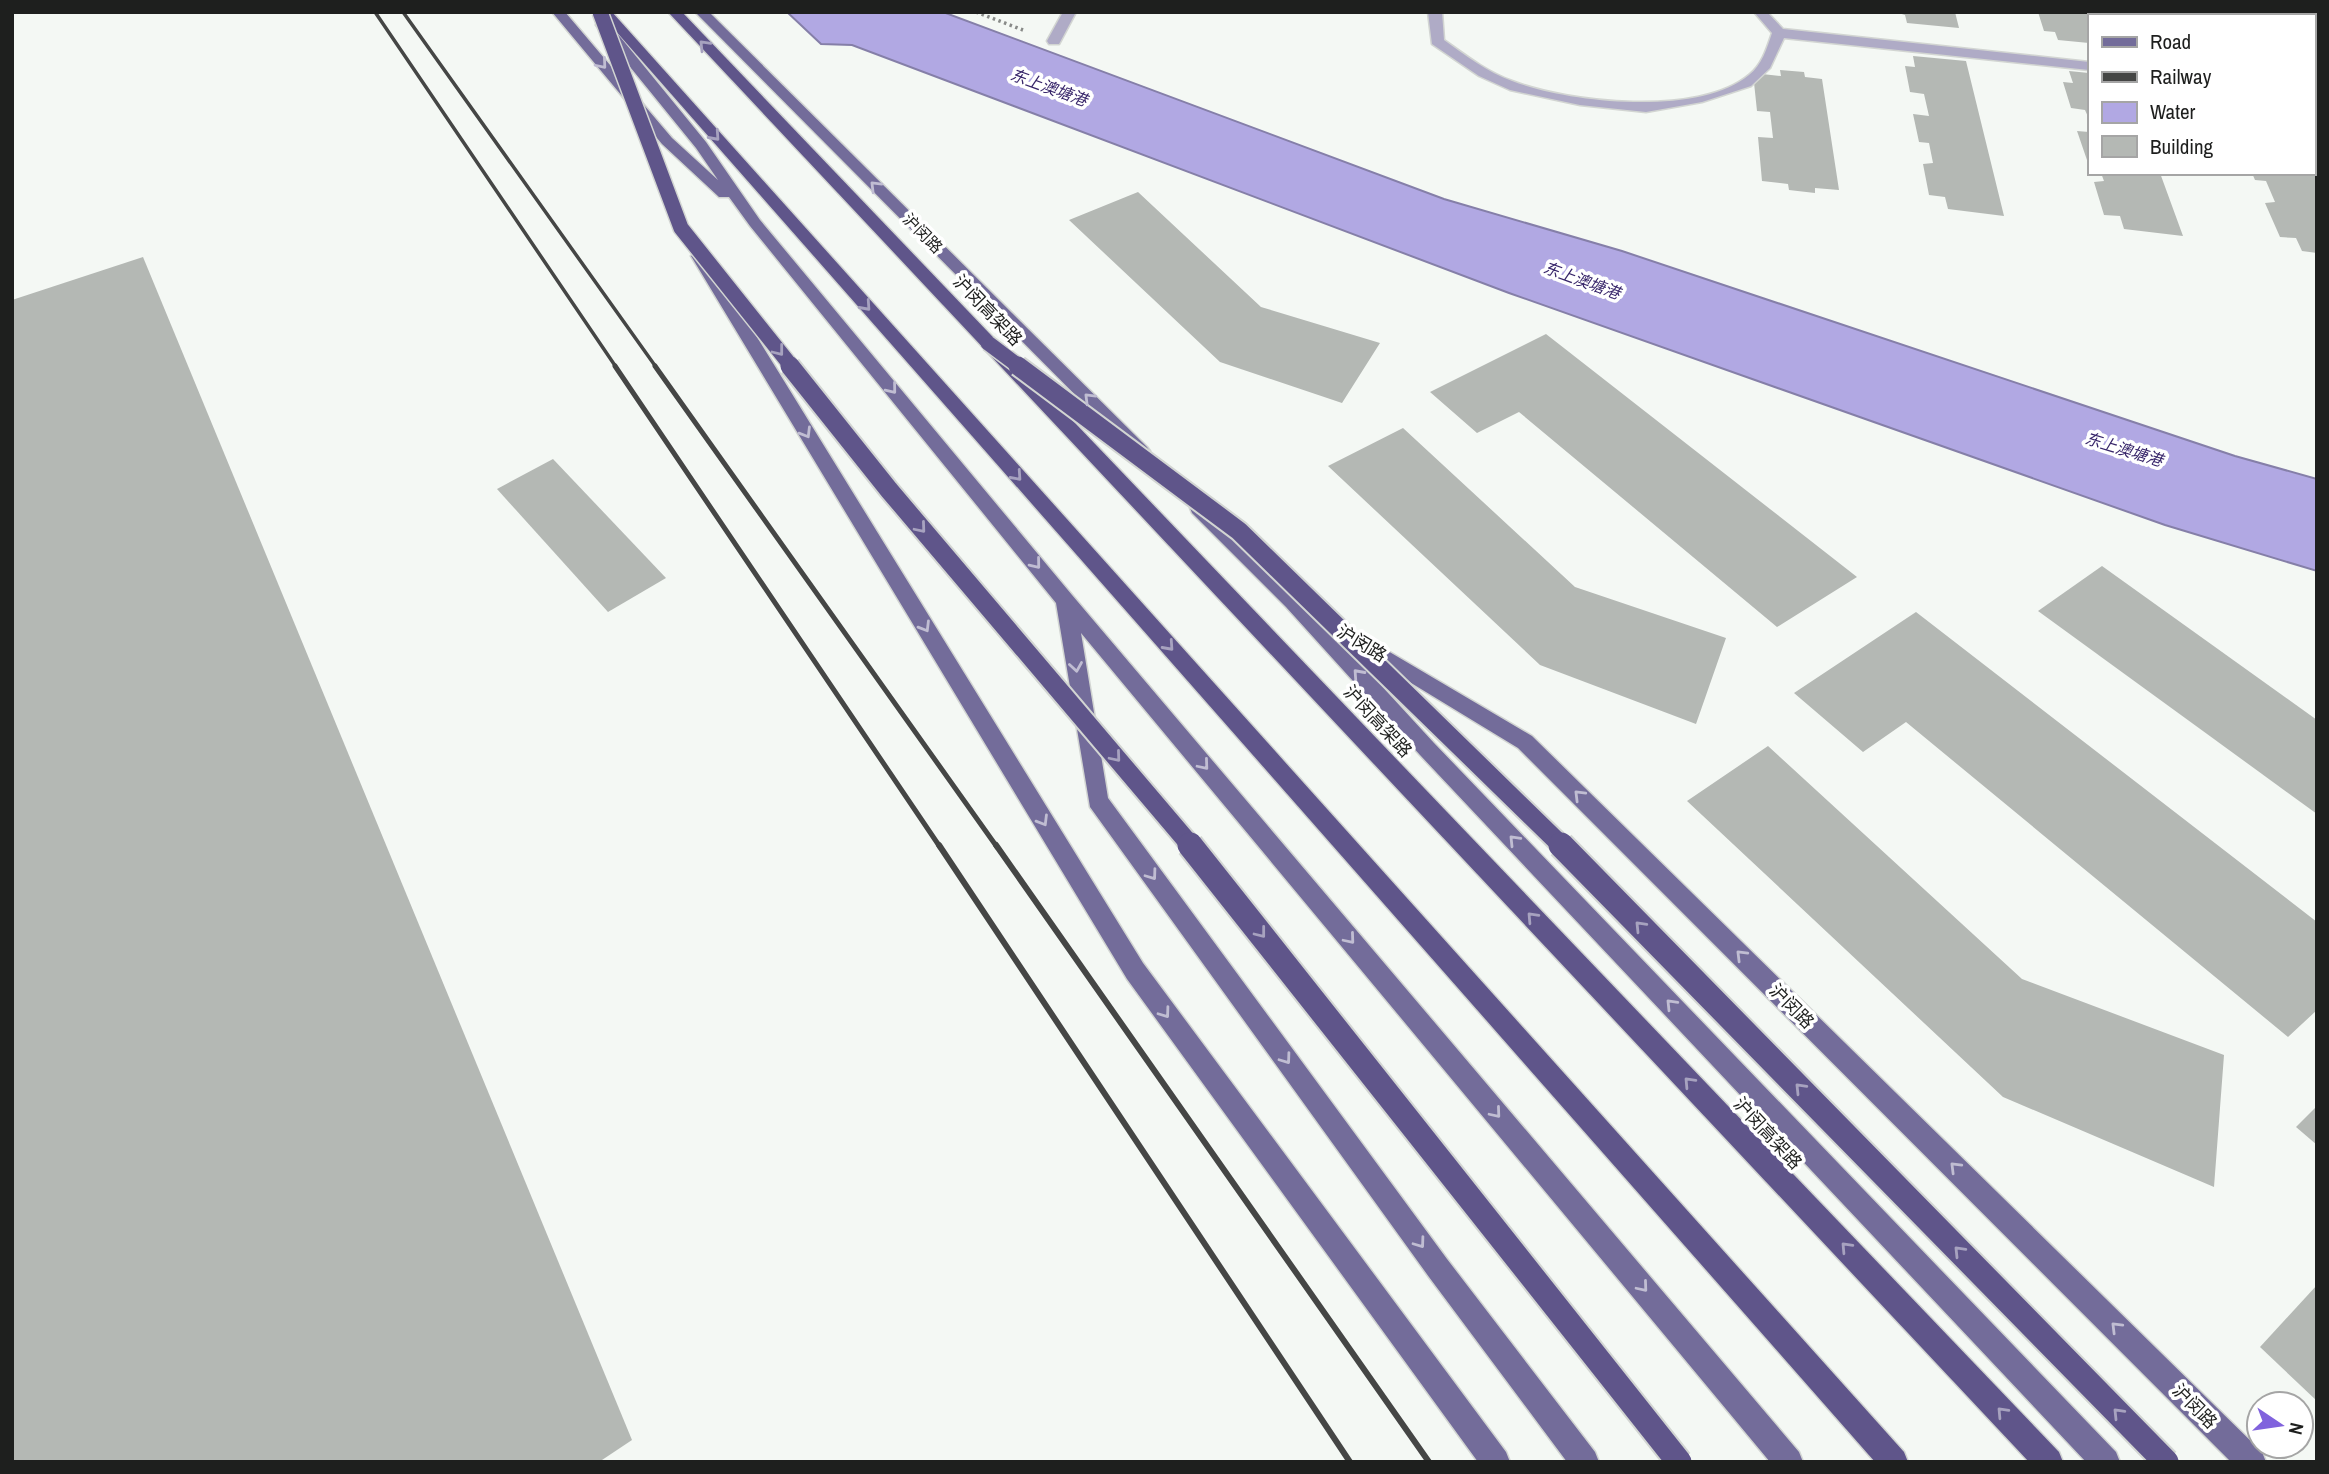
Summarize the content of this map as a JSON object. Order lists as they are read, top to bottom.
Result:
{
  "streets": {
    "highway": ["沪闵高架路"],
    "main road": ["沪闵路"]
  },
  "water": ["东上澳塘港"],
  "legend": [
    "Road",
    "Railway",
    "Water",
    "Building"
  ],
  "north": "right"
}
